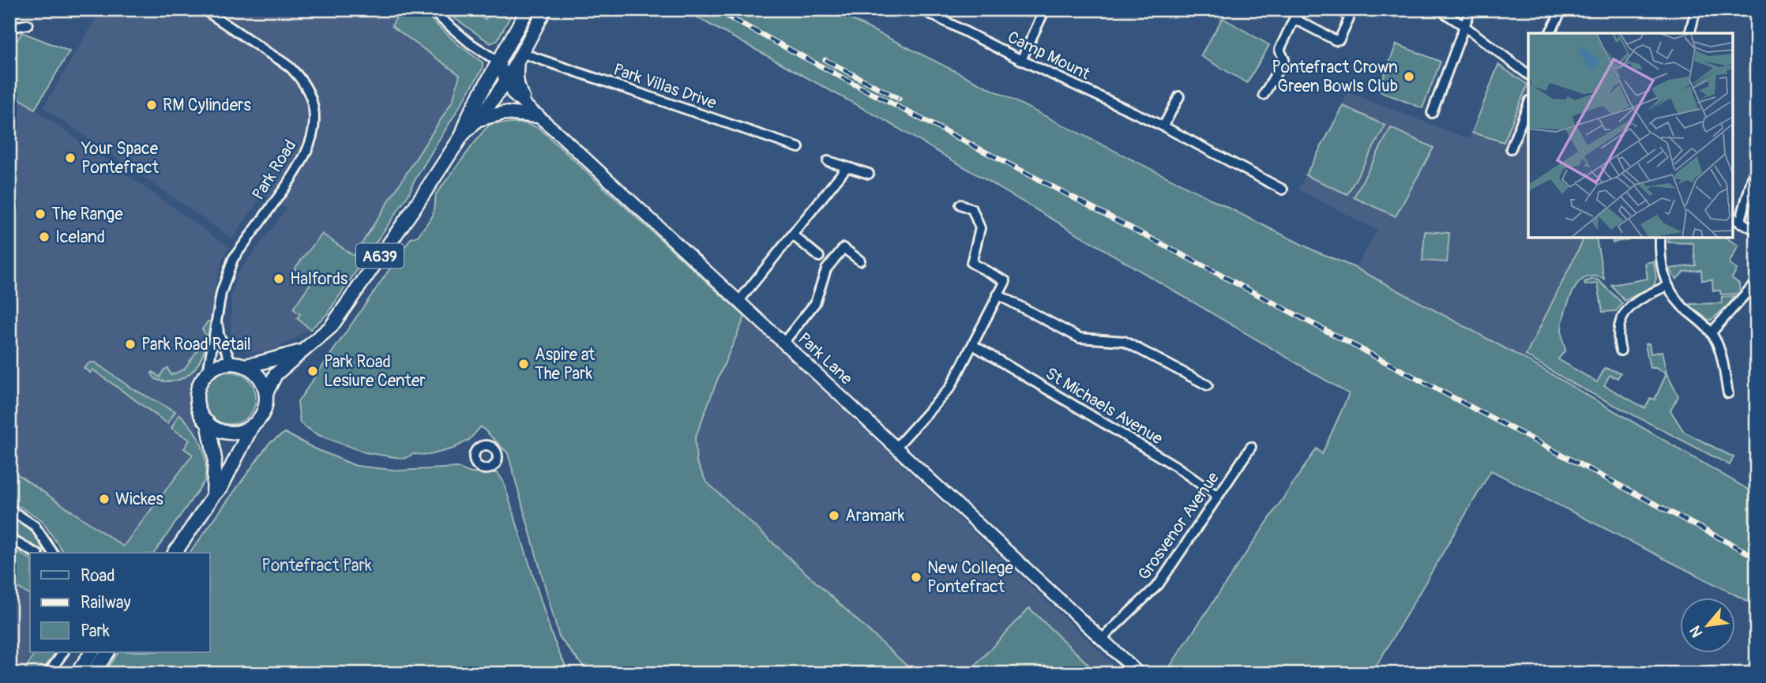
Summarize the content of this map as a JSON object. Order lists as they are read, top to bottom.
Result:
{
  "streets": {
    "main road": ["Park Road", "A639", "Park Lane"],
    "street": [
      "Camp Mount",
      "Park Villas Drive",
      "St Michaels Avenue",
      "Grosvenor Avenue"
    ]
  },
  "crossings": [
    ["Park Villas Drive", "A639"],
    ["Park Road", "A639"],
    ["A639", "Park Lane"],
    ["Park Lane", "Grosvenor Avenue"],
    ["St Michaels Avenue", "Grosvenor Avenue"]
  ],
  "parks": ["Pontefract Park"],
  "places": [
    "Pontefract Crown Green Bowls Club",
    "RM Cylinders",
    "Your Space Pontefract",
    "The Range",
    "Iceland",
    "Halfords",
    "Park Road Retail",
    "Aspire at The Park",
    "Park Road Lesiure Center",
    "Wickes",
    "Aramark",
    "New College Pontefract"
  ],
  "legend": ["Road", "Railway", "Park"],
  "north": "bottom left"
}
